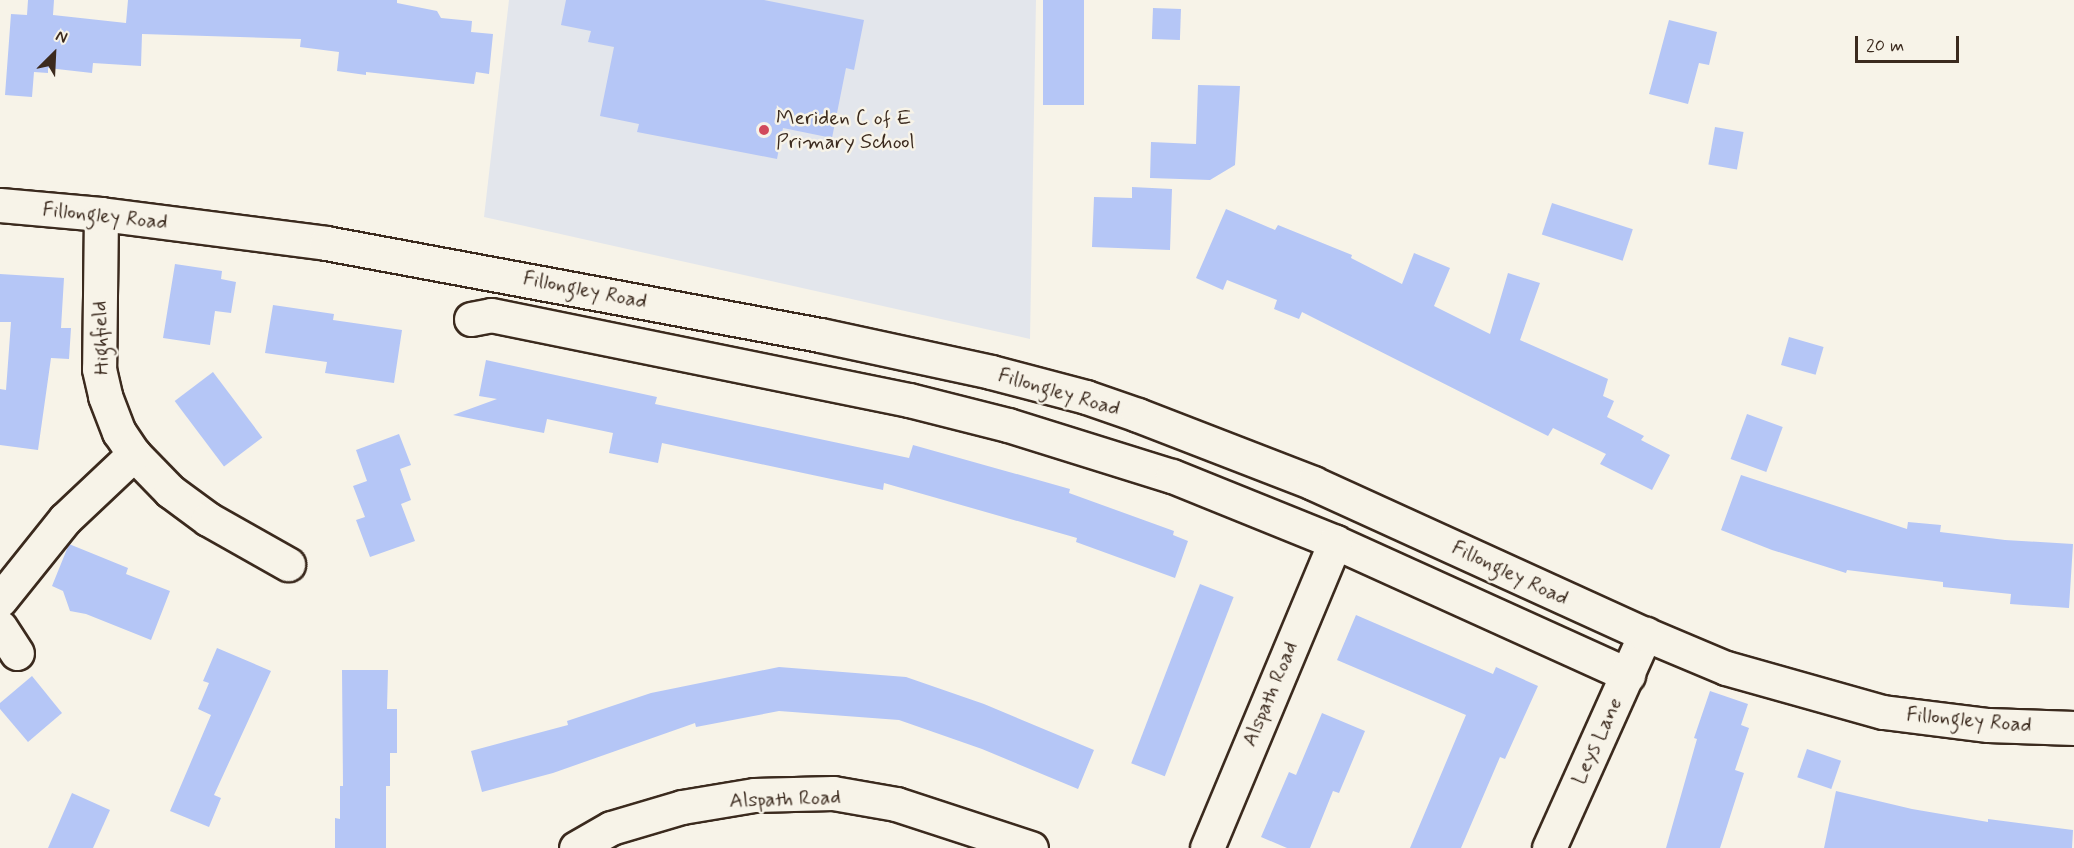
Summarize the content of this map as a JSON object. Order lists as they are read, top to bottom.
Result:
{
  "streets": {
    "street": [
      "Fillongley Road",
      "Highfield",
      "Alspath Road",
      "Leys Lane"
    ]
  },
  "crossings": [
    ["Fillongley Road", "Highfield"],
    ["Fillongley Road", "Alspath Road"],
    ["Fillongley Road", "Leys Lane"]
  ],
  "places": ["Meriden C of E Primary School"],
  "scale_bar": "20 m",
  "north": "top right"
}
